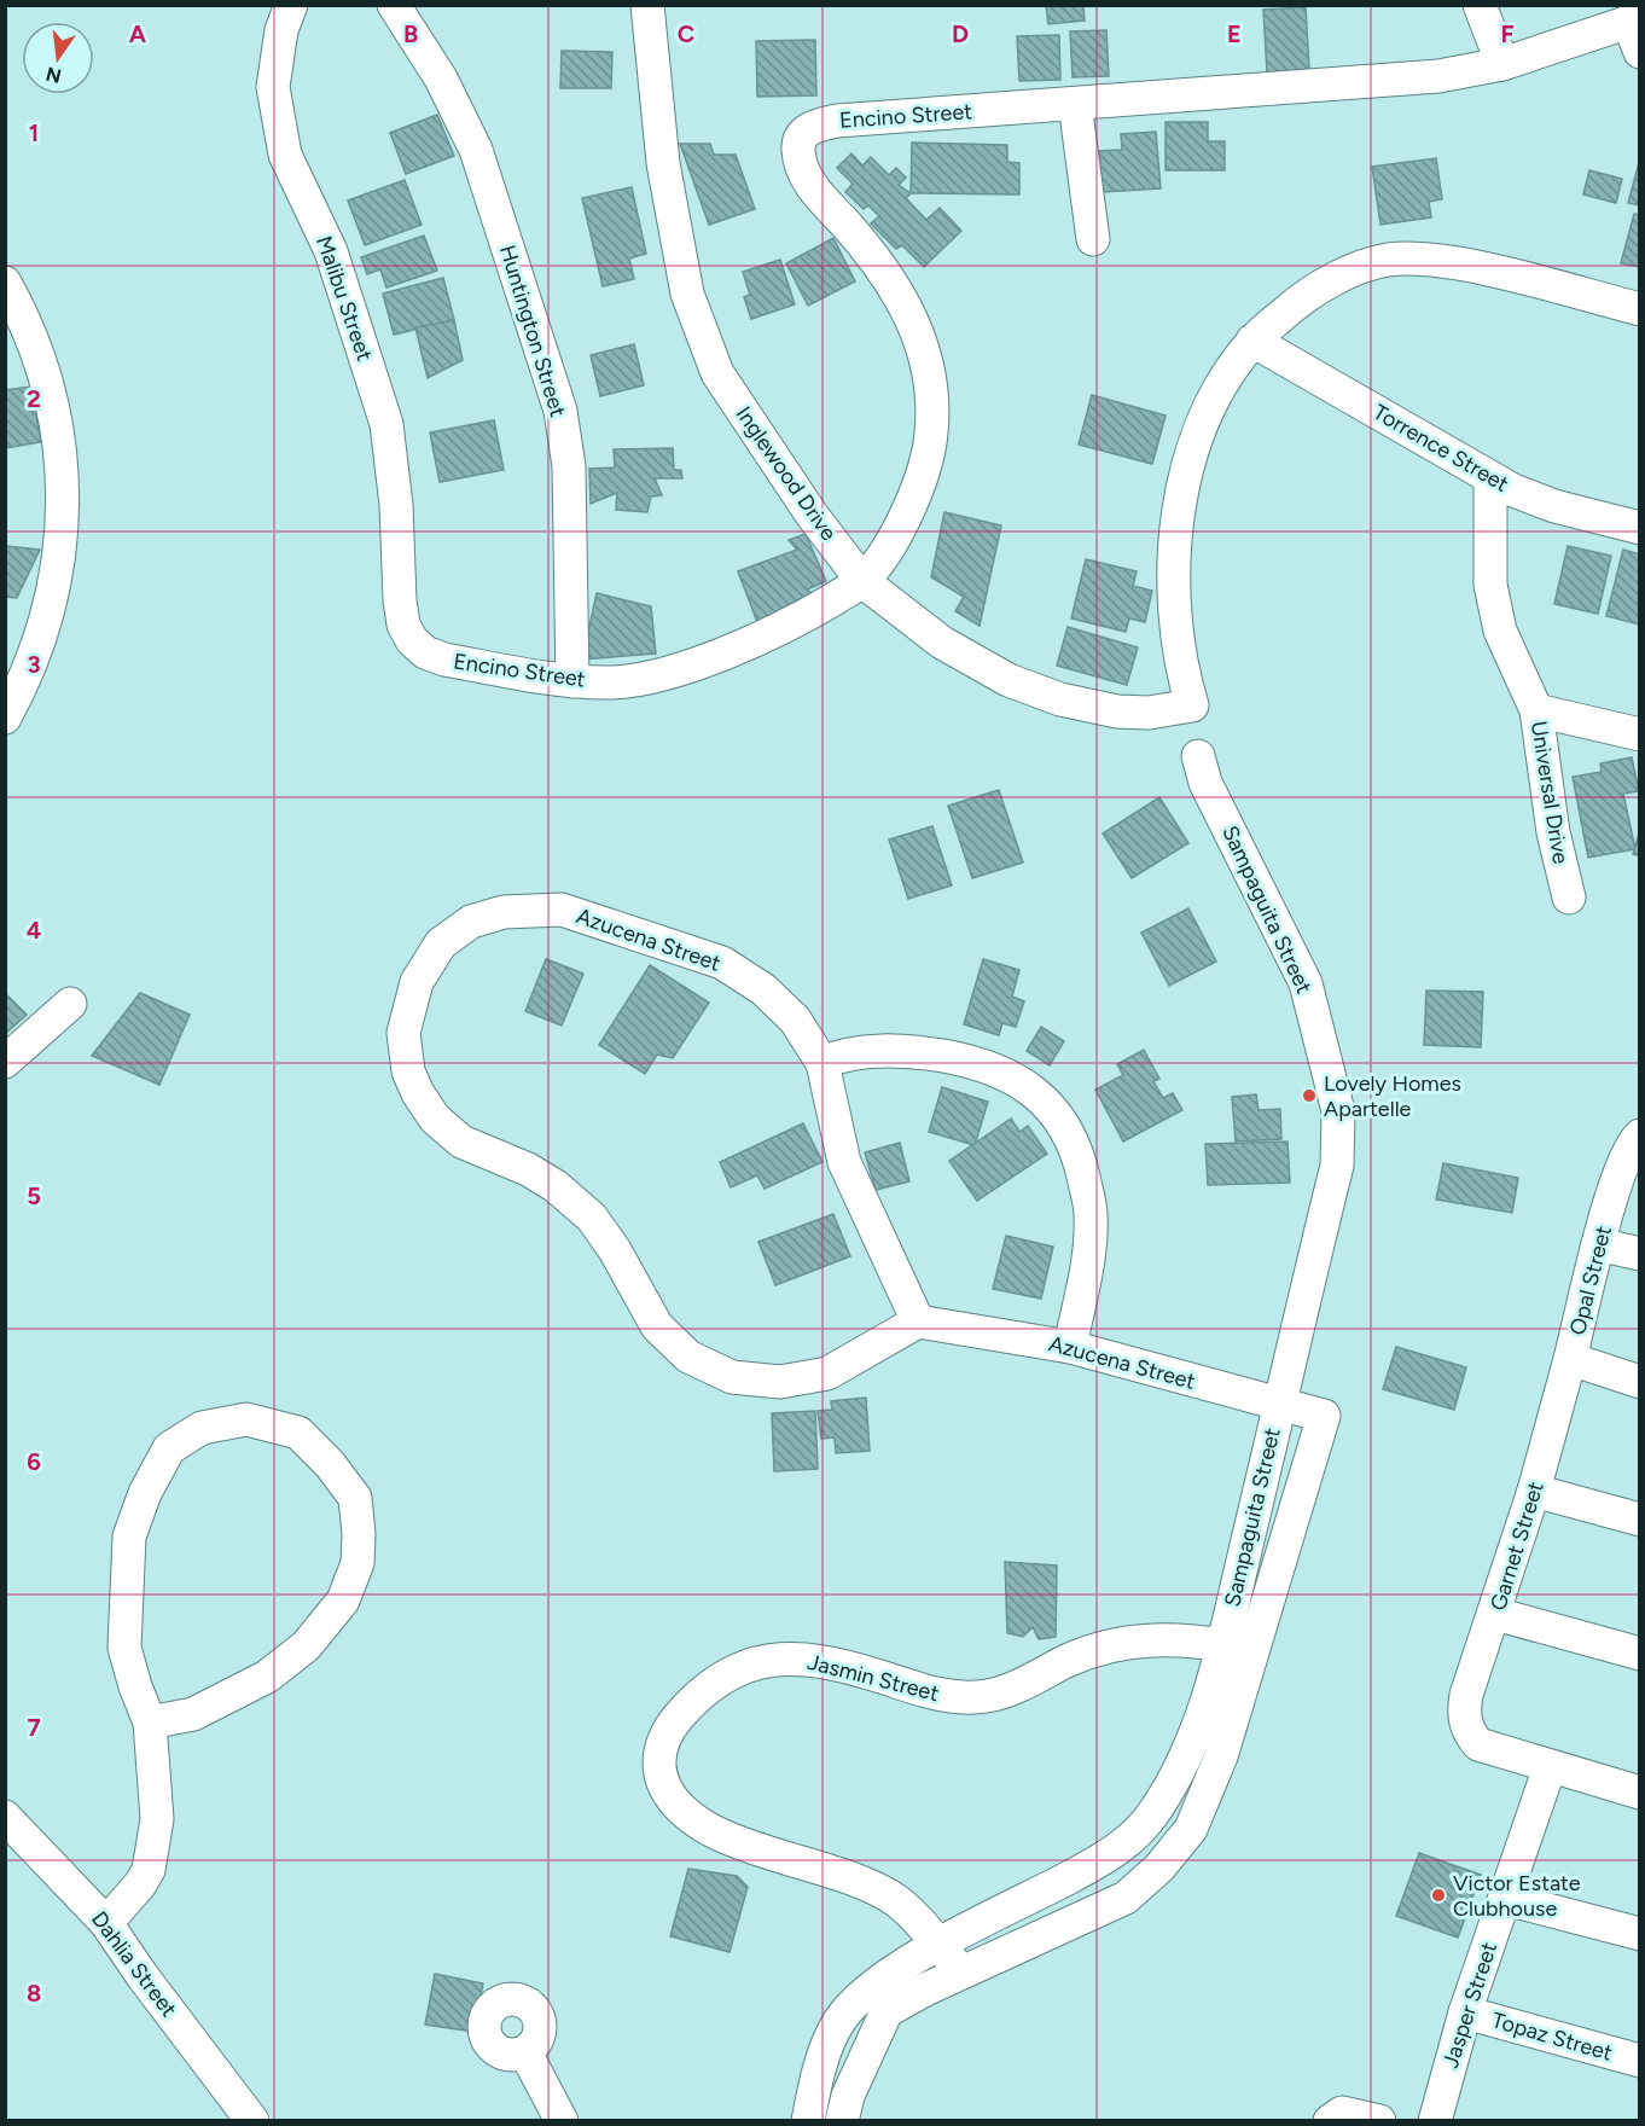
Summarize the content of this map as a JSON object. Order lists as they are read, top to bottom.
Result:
{
  "streets": {
    "street": [
      "Encino Street",
      "Malibu Street",
      "Huntington Street",
      "Torrence Street",
      "Inglewood Drive",
      "Universal Drive",
      "Sampaguita Street",
      "Azucena Street",
      "Opal Street",
      "Garnet Street",
      "Jasmin Street",
      "Dahlia Street",
      "Jasper Street",
      "Topaz Street"
    ]
  },
  "crossings": [
    ["Encino Street", "Malibu Street"],
    ["Encino Street", "Huntington Street"],
    ["Encino Street", "Inglewood Drive"],
    ["Torrence Street", "Inglewood Drive"],
    ["Torrence Street", "Universal Drive"],
    ["Sampaguita Street", "Azucena Street"],
    ["Sampaguita Street", "Jasmin Street"],
    ["Opal Street", "Garnet Street"],
    ["Garnet Street", "Jasper Street"],
    ["Jasper Street", "Topaz Street"]
  ],
  "places": ["Lovely Homes Apartelle", "Victor Estate Clubhouse"],
  "north": "bottom",
  "grid": {
    "columns": [
      "A",
      "B",
      "C",
      "D",
      "E",
      "F"
    ],
    "rows": [
      "1",
      "2",
      "3",
      "4",
      "5",
      "6",
      "7",
      "8"
    ]
  }
}
